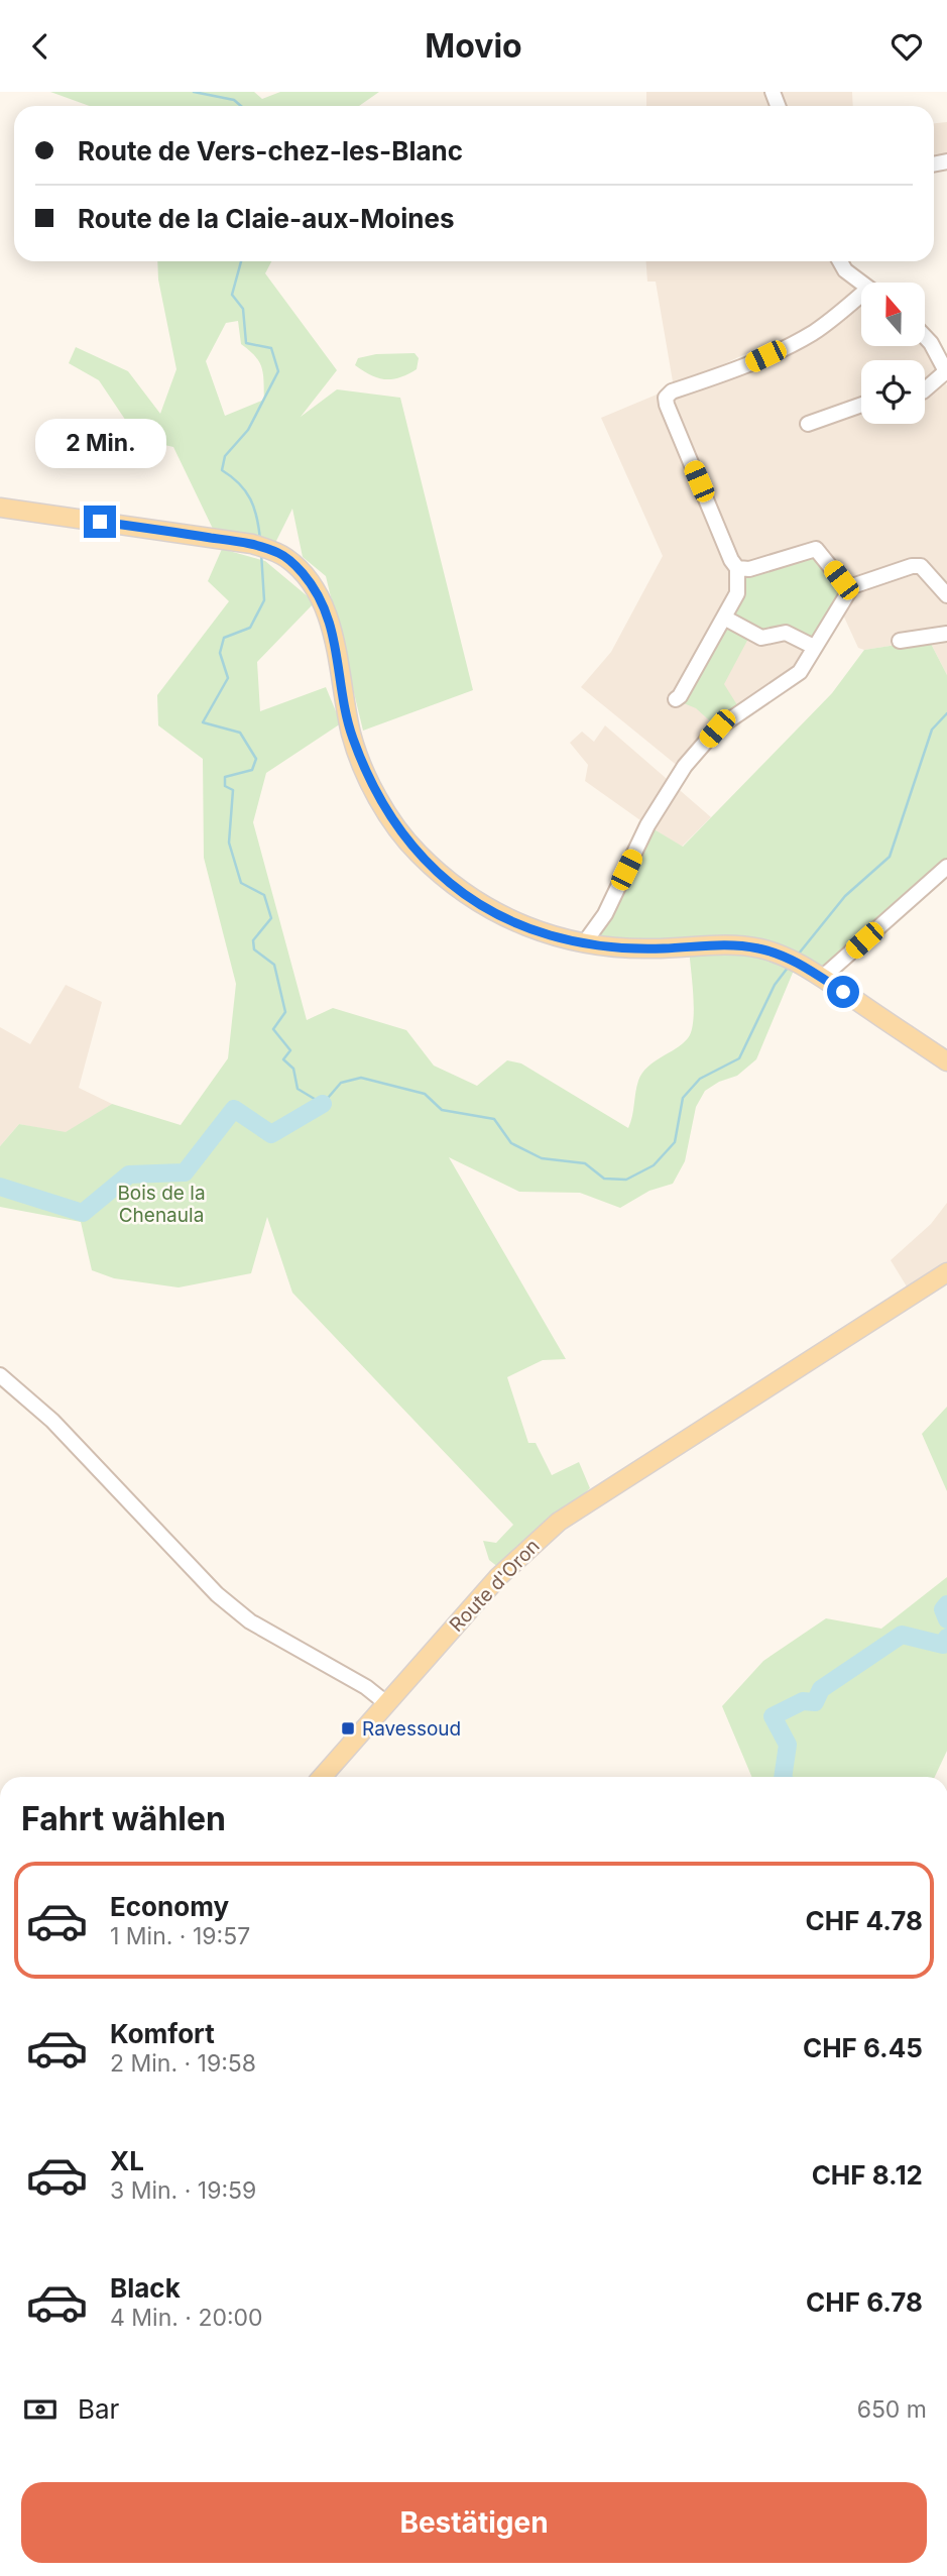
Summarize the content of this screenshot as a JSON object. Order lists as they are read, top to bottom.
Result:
{
  "streets": {
    "main road": ["Route d'Oron"]
  },
  "parks": ["Bois de la Chenaula"],
  "places": {
    "transit": ["Ravessoud"]
  },
  "north": "top",
  "page": {
    "header": "Movio",
    "banner": ["Route de Vers-chez-les-Blanc", "Route de la Claie-aux-Moines"],
    "bubble": "2 Min.",
    "heading": "Fahrt wählen",
    "list": [
      {
        "name": "Economy",
        "note": "1 Min. · 19:57",
        "value": "CHF 4.78"
      },
      {
        "name": "Komfort",
        "note": "2 Min. · 19:58",
        "value": "CHF 6.45"
      },
      {
        "name": "XL",
        "note": "3 Min. · 19:59",
        "value": "CHF 8.12"
      },
      {
        "name": "Black",
        "note": "4 Min. · 20:00",
        "value": "CHF 6.78"
      }
    ],
    "pay": ["Bar", "650 m"],
    "buttons": "Bestätigen"
  }
}
